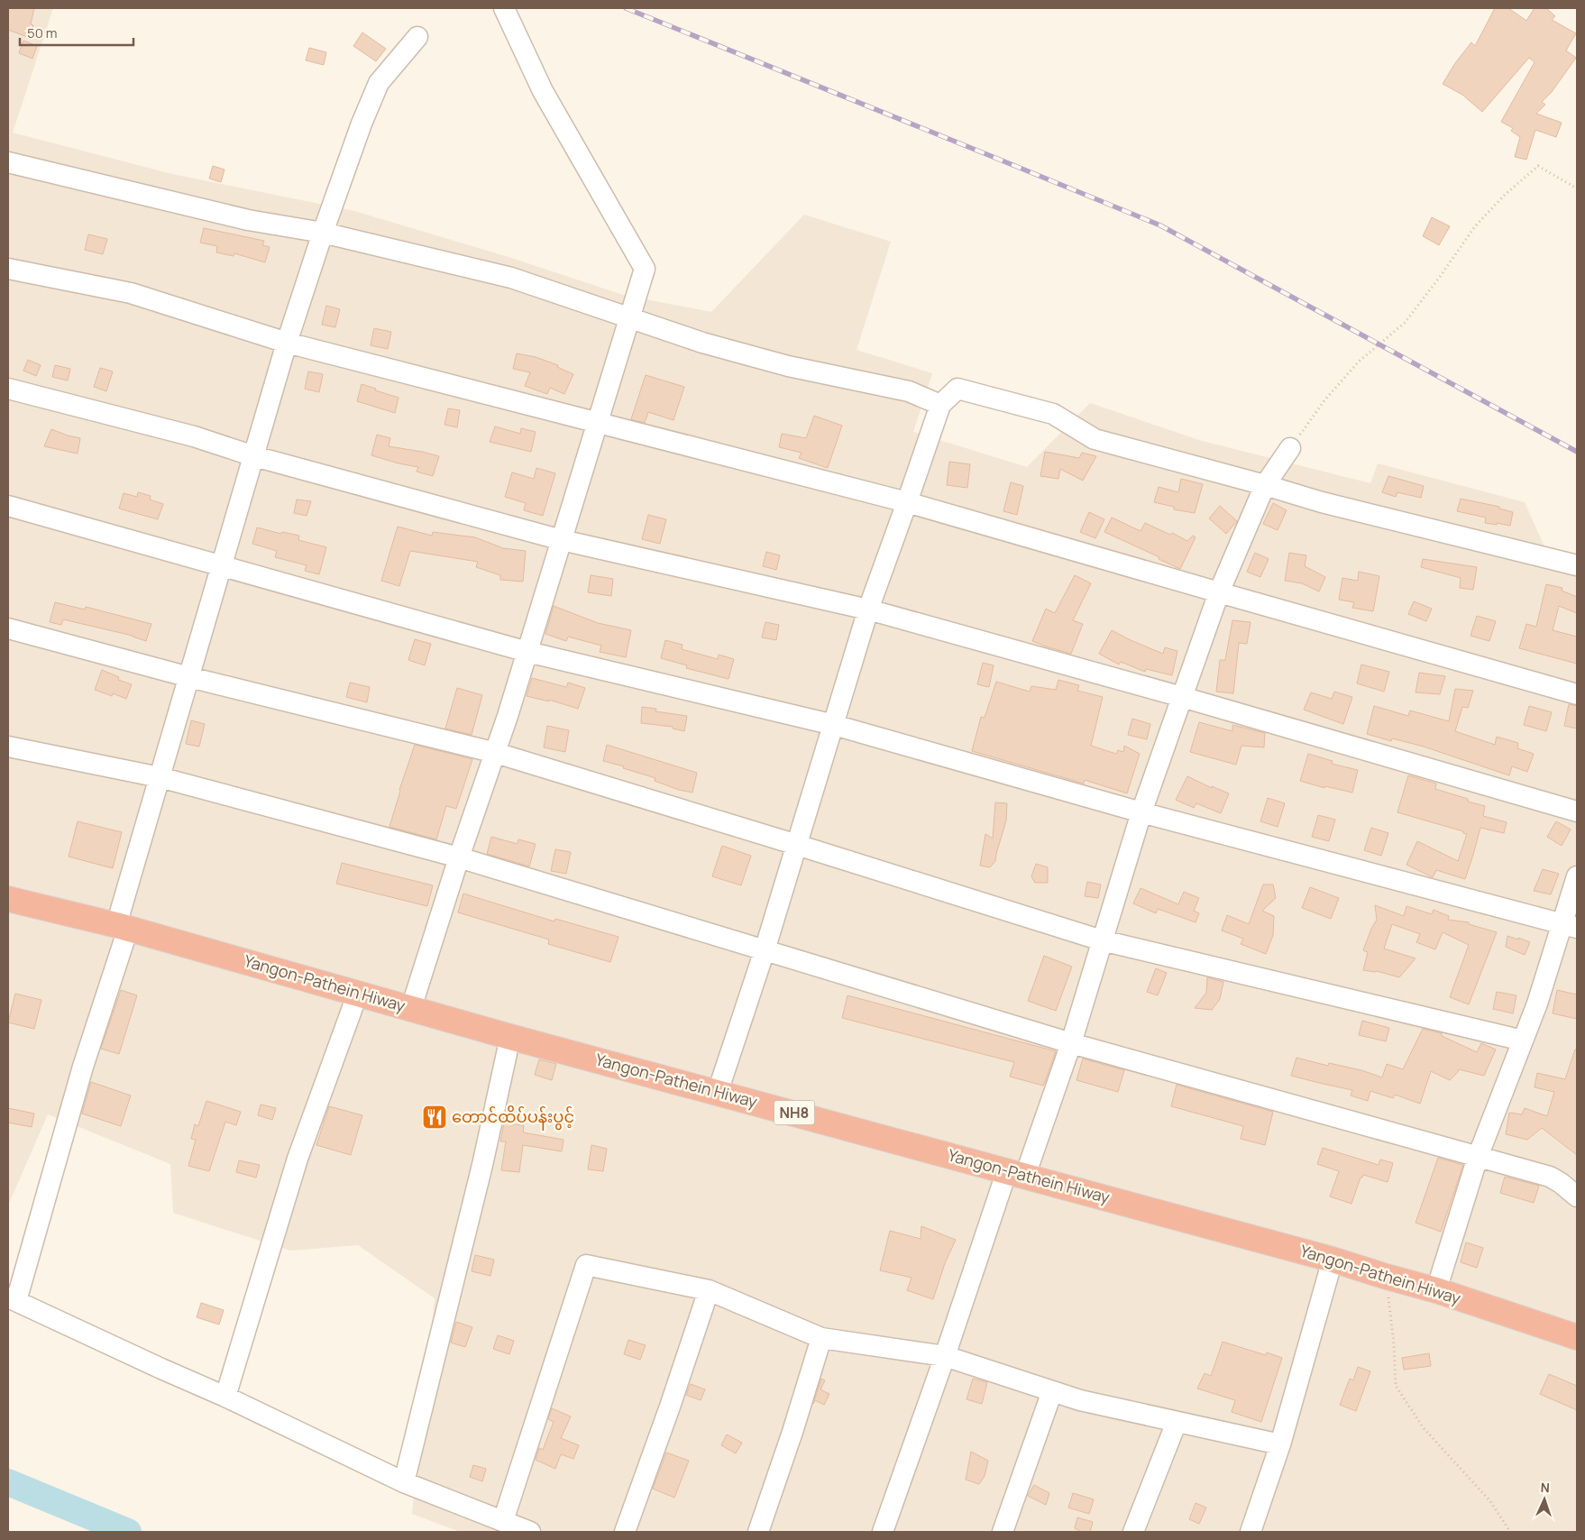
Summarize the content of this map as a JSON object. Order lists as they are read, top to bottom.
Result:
{
  "streets": {
    "highway": ["Yangon-Pathein Hiway", "NH8"]
  },
  "places": {
    "restaurant": ["တောင်ထိပ်ပန်းပွင့်"]
  },
  "scale_bar": "50 m",
  "north": "top"
}
